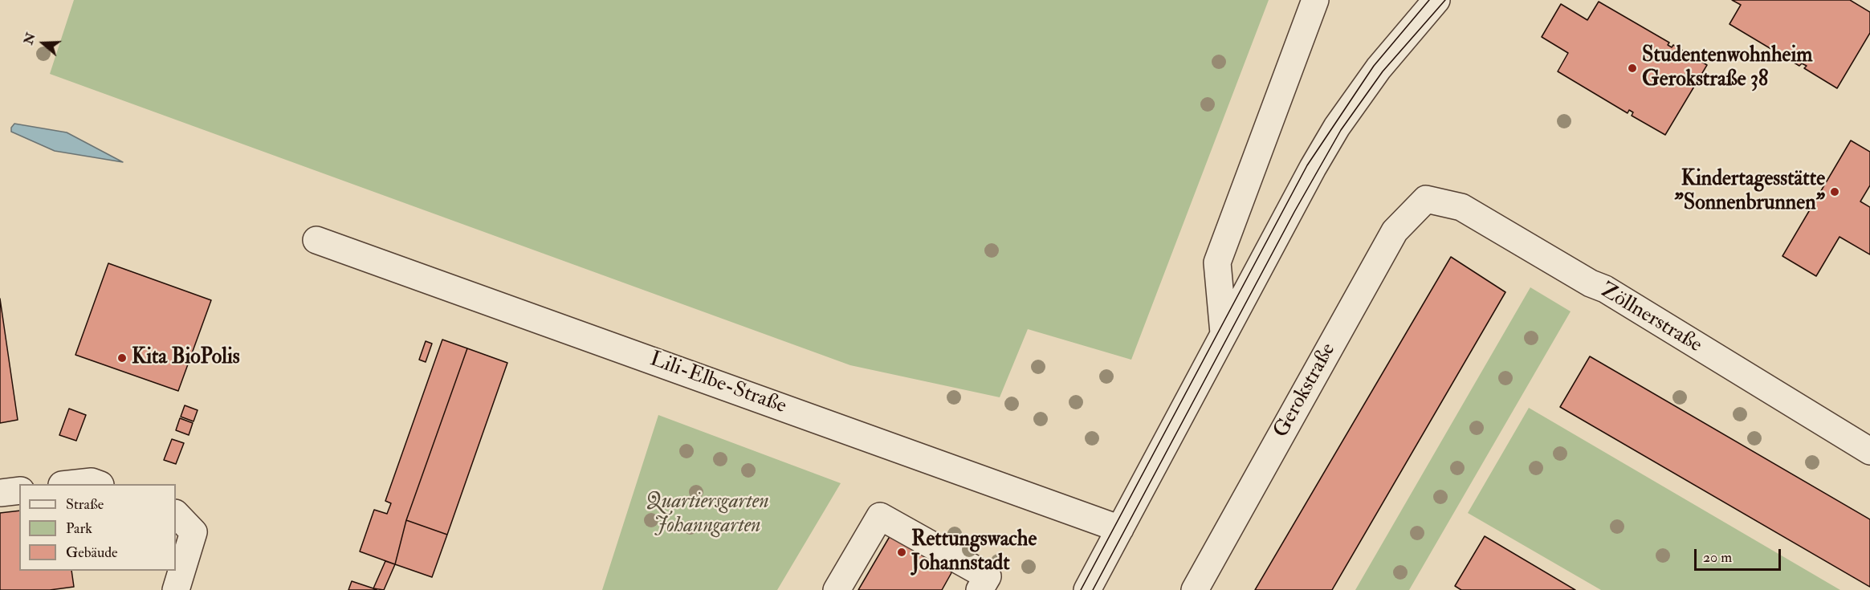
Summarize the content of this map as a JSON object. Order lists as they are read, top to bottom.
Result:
{
  "streets": {
    "street": ["Zöllnerstraße", "Lili-Elbe-Straße", "Gerokstraße"]
  },
  "crossings": [
    ["Zöllnerstraße", "Gerokstraße"]
  ],
  "parks": ["Quartiersgarten Johanngarten"],
  "places": [
    "Studentenwohnheim Gerokstraße 38",
    "Kindertagesstätte \"Sonnenbrunnen\"",
    "Kita BioPolis",
    "Rettungswache Johannstadt"
  ],
  "legend": ["Straße", "Park", "Gebäude"],
  "scale_bar": "20 m",
  "north": "left"
}
